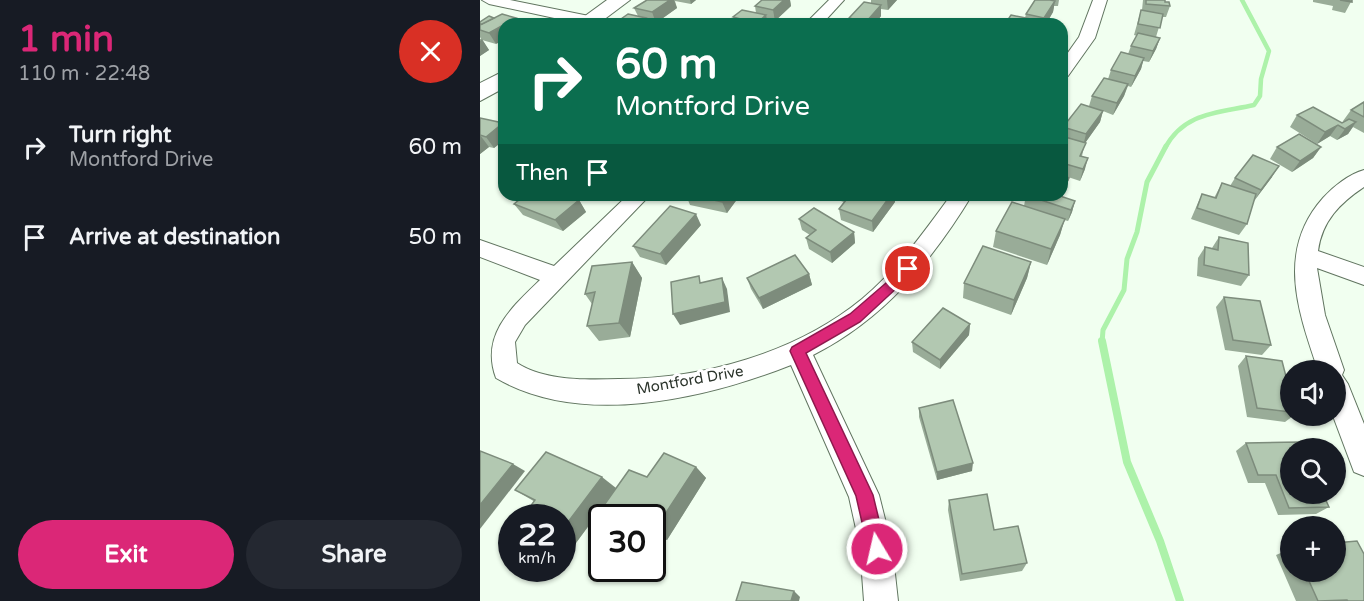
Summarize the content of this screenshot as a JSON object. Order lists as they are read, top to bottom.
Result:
{
  "streets": {
    "street": ["Montford Drive"]
  },
  "page": {
    "heading": ["1 min", "110 m · 22:48"],
    "turn": ["60 m", "Montford Drive"],
    "list": [
      {
        "name": "Turn right",
        "note": "Montford Drive",
        "value": "60 m"
      },
      {
        "name": "Arrive at destination",
        "value": "50 m"
      }
    ],
    "then": "Then",
    "map_buttons": "+",
    "speed": "22 km/h",
    "limit": "30",
    "buttons": ["Exit", "Share"]
  }
}
